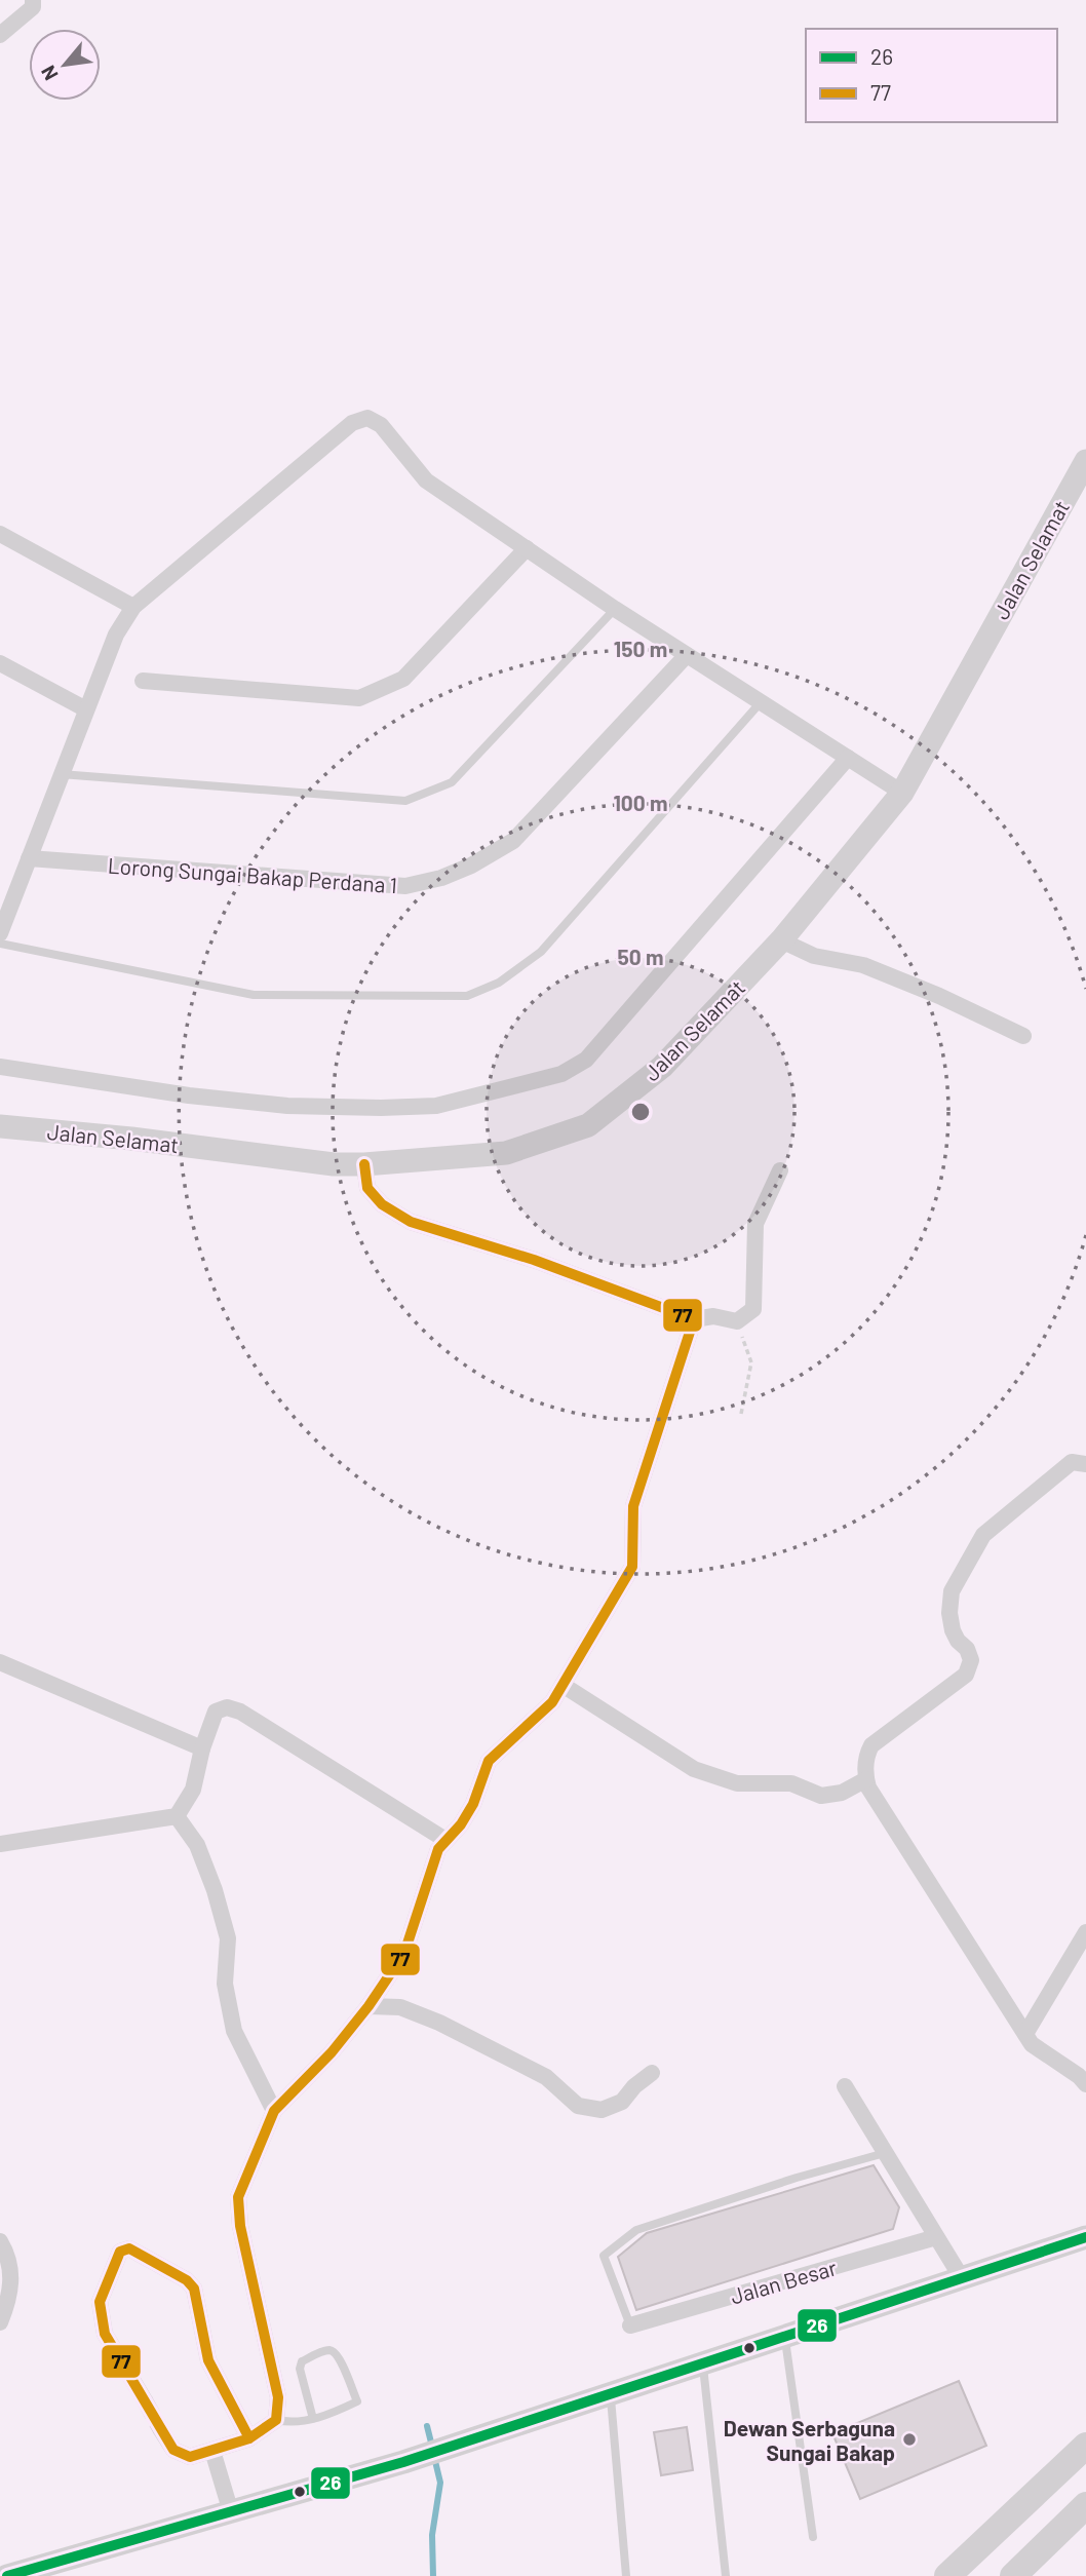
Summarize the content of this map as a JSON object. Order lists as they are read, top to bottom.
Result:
{
  "streets": {
    "main road": ["Jalan Selamat"],
    "street": ["Lorong Sungai Bakap Perdana 1", "Jalan Besar"]
  },
  "places": ["Dewan Serbaguna Sungai Bakap"],
  "lines": ["transit line 77", "transit line 26"],
  "legend": ["26", "77"],
  "north": "bottom left",
  "rings": ["150 m", "100 m", "50 m"]
}
